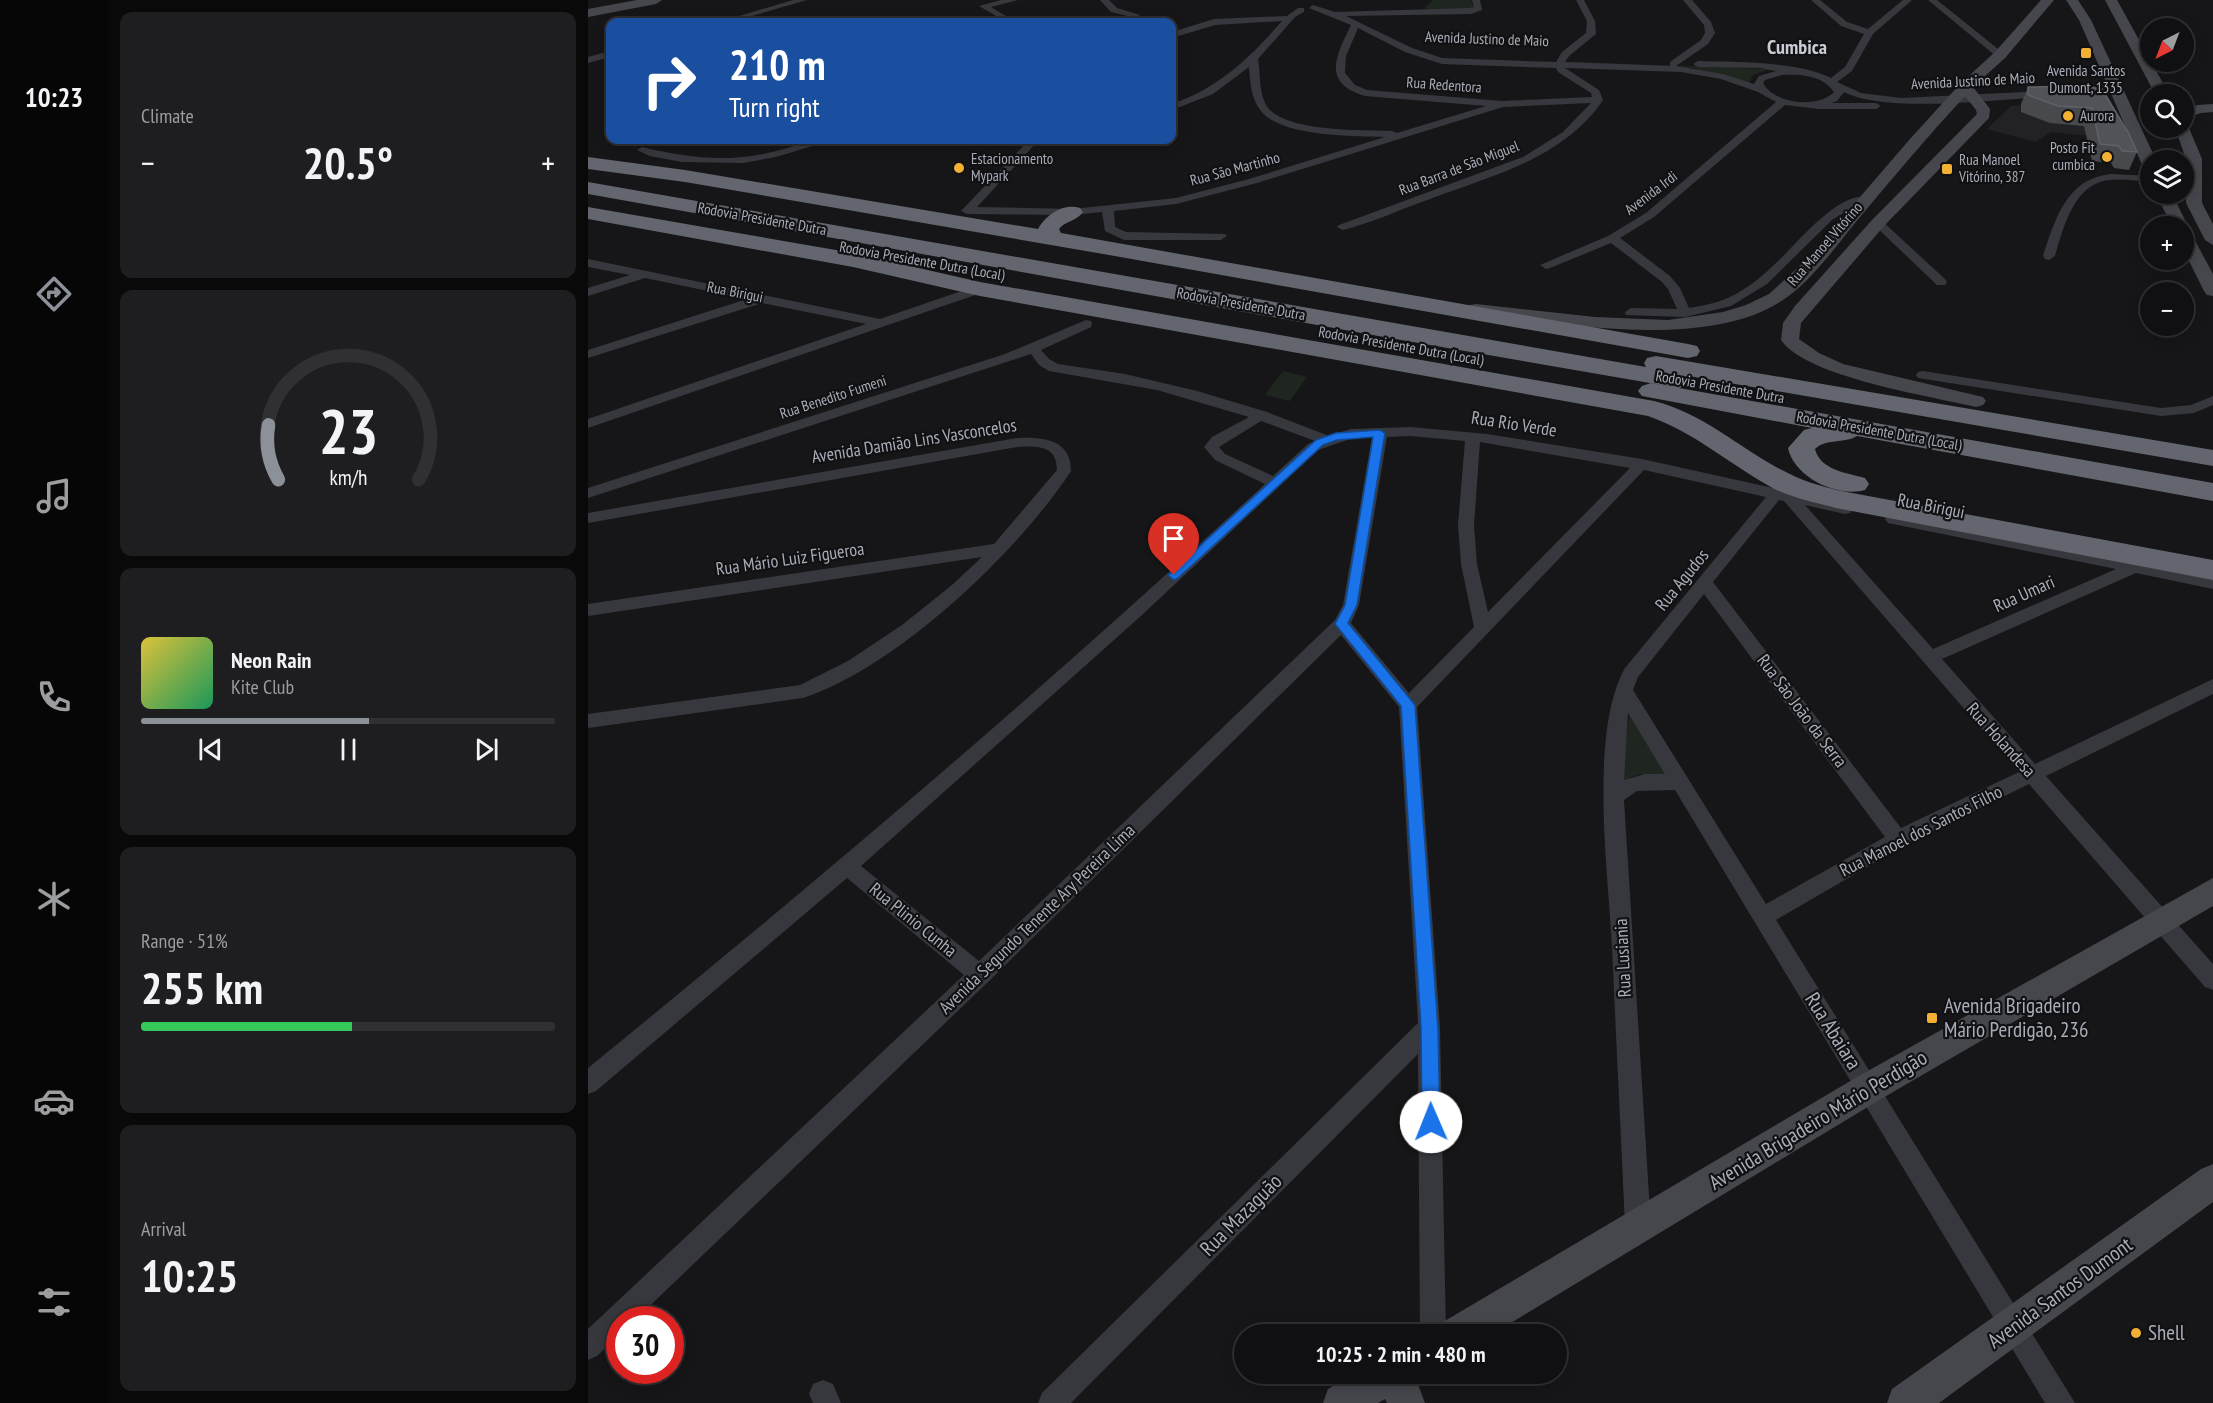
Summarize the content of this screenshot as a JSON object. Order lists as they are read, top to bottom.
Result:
{
  "streets": {
    "highway": ["Rodovia Presidente Dutra", "Rodovia Presidente Dutra (Local)"],
    "main road": ["Rua Manoel Vitórino", "Avenida Brigadeiro Mário Perdigão", "Avenida Santos Dumont"],
    "street": [
      "Avenida Justino de Maio",
      "Rua Redentora",
      "Rua Barra de São Miguel",
      "Rua São Martinho",
      "Avenida Irdi",
      "Rua Birigui",
      "Rua Benedito Fumeni",
      "Rua Rio Verde",
      "Avenida Damião Lins Vasconcelos",
      "Rua Mário Luiz Figueroa",
      "Rua Agudos",
      "Rua Umari",
      "Rua São João da Serra",
      "Rua Holandesa",
      "Rua Manoel dos Santos Filho",
      "Avenida Segundo Tenente Ary Pereira Lima",
      "Rua Plinio Cunha",
      "Rua Lusiania",
      "Rua Abaiara",
      "Rua Mazaguão"
    ]
  },
  "crossings": [
    ["Avenida Justino de Maio", "Rua Redentora"],
    ["Avenida Justino de Maio", "Avenida Irdi"],
    ["Avenida Justino de Maio", "Rua Manoel Vitórino"],
    ["Rua Redentora", "Rua Barra de São Miguel"],
    ["Rua Redentora", "Rua São Martinho"],
    ["Rodovia Presidente Dutra", "Rua Manoel Vitórino"],
    ["Rua Birigui", "Rua Rio Verde"],
    ["Rua Birigui", "Rua Agudos"],
    ["Rua Birigui", "Rua Umari"],
    ["Rua Birigui", "Rua Holandesa"],
    ["Rua Rio Verde", "Avenida Segundo Tenente Ary Pereira Lima"],
    ["Avenida Damião Lins Vasconcelos", "Rua Mário Luiz Figueroa"],
    ["Rua Agudos", "Rua São João da Serra"],
    ["Rua Agudos", "Rua Holandesa"],
    ["Rua Agudos", "Rua Lusiania"],
    ["Rua Agudos", "Rua Abaiara"],
    ["Rua Umari", "Rua Holandesa"],
    ["Rua São João da Serra", "Rua Manoel dos Santos Filho"],
    ["Rua Holandesa", "Rua Manoel dos Santos Filho"],
    ["Rua Holandesa", "Avenida Brigadeiro Mário Perdigão"],
    ["Rua Manoel dos Santos Filho", "Rua Abaiara"],
    ["Avenida Segundo Tenente Ary Pereira Lima", "Rua Plinio Cunha"],
    ["Rua Lusiania", "Rua Abaiara"],
    ["Rua Lusiania", "Avenida Brigadeiro Mário Perdigão"],
    ["Rua Abaiara", "Avenida Brigadeiro Mário Perdigão"],
    ["Rua Abaiara", "Avenida Santos Dumont"]
  ],
  "districts": ["Cumbica"],
  "places": {
    "transit": ["Avenida Santos Dumont, 1335", "Rua Manoel Vitórino, 387", "Avenida Brigadeiro Mário Perdigão, 236"],
    "other": [
      "Aurora",
      "Posto Fit cumbica",
      "Estacionamento Mypark",
      "Shell"
    ]
  },
  "north": "bottom left",
  "page": {
    "tabs": "10:23",
    "tile": [
      "Climate",
      ["Range · 51%", "255 km"],
      ["Arrival", "10:25"]
    ],
    "map_buttons": ["+", "−"],
    "turn": ["210 m", "Turn right"],
    "heat": ["−", "20.5°", "+"],
    "song": ["Neon Rain", "Kite Club"],
    "limit": "30",
    "trip": "10:25 · 2 min · 480 m",
    "gauge": ["23", "km/h"]
  }
}
